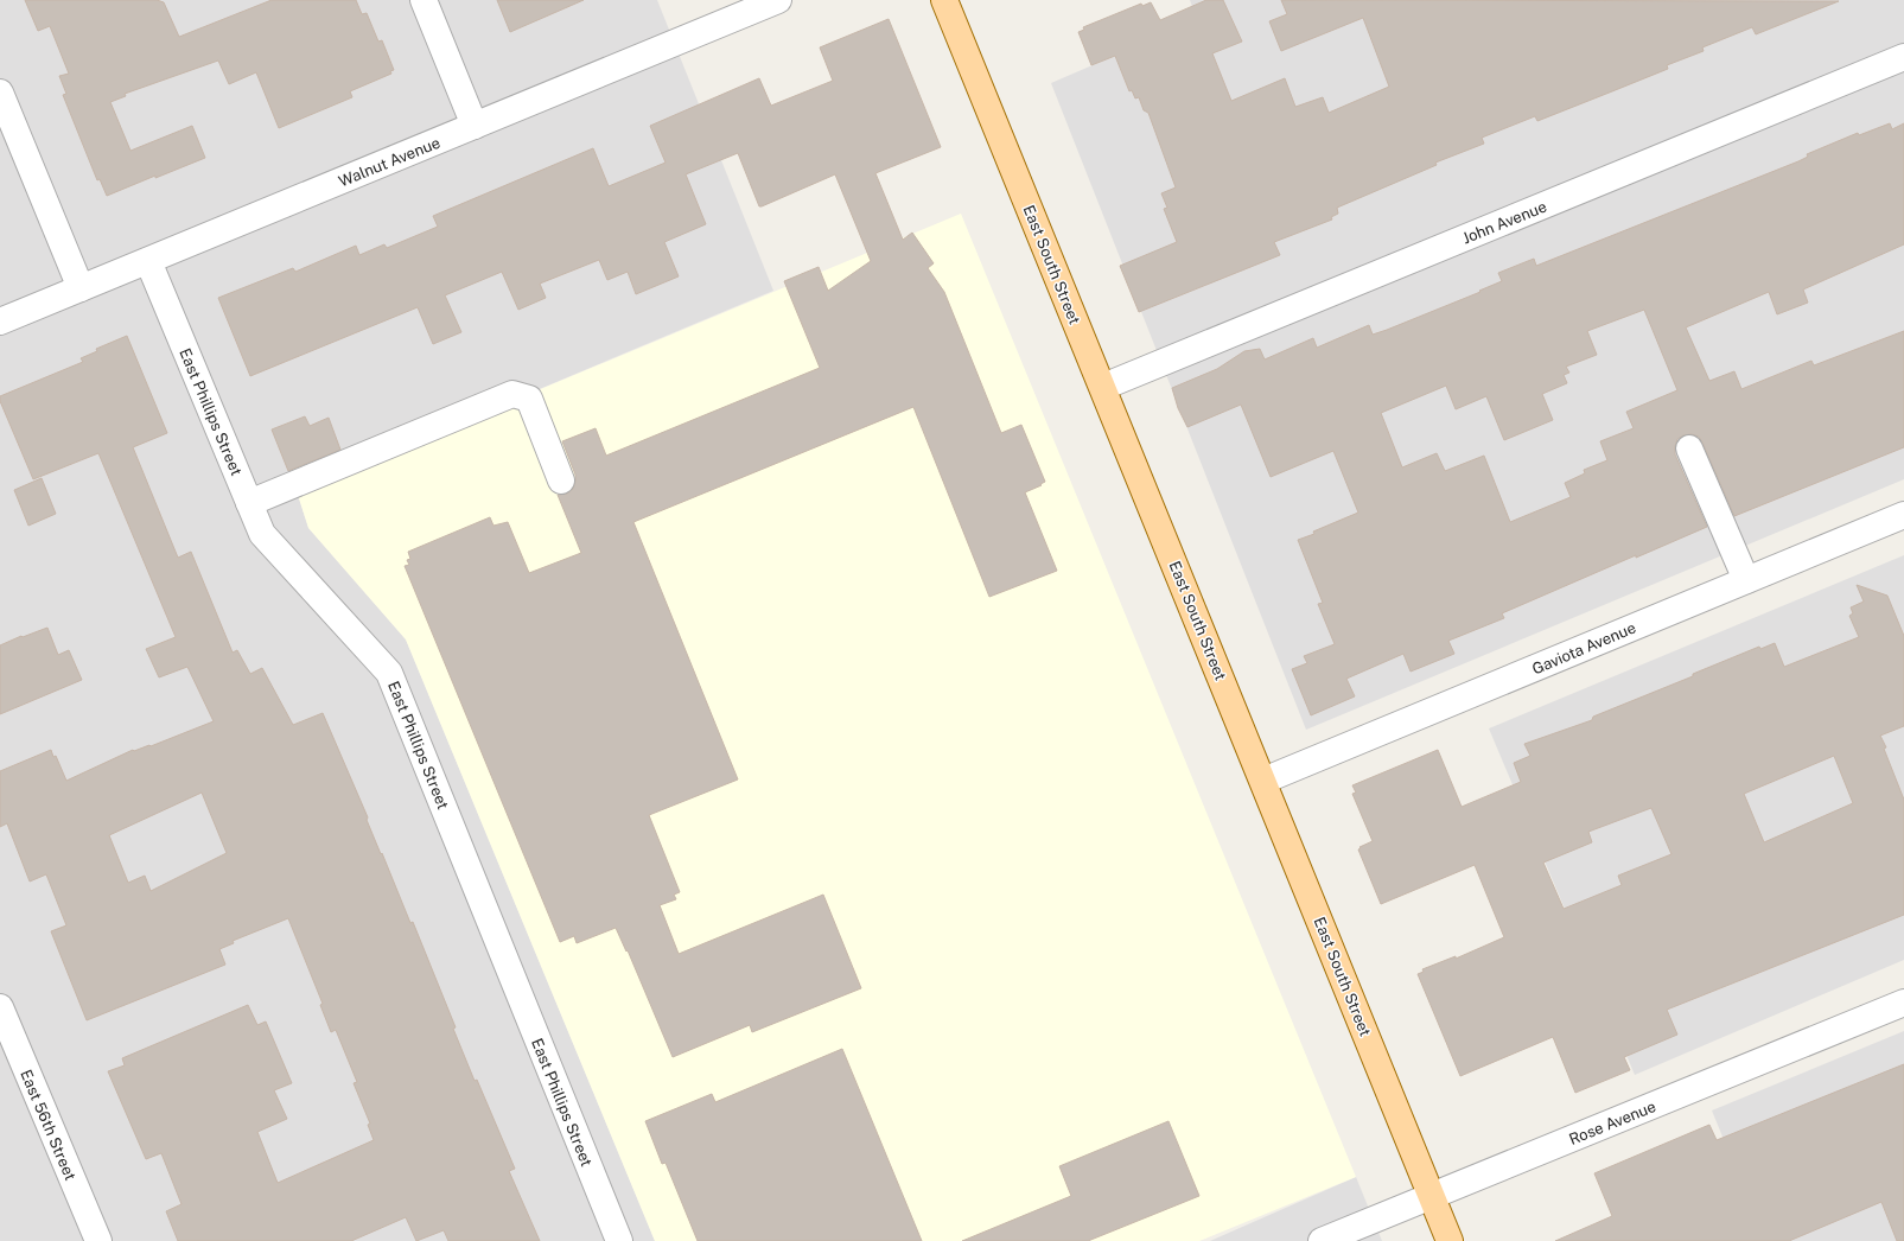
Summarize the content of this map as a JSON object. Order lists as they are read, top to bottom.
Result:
{
  "streets": {
    "main road": ["East South Street"],
    "street": [
      "Walnut Avenue",
      "John Avenue",
      "East Phillips Street",
      "Gaviota Avenue",
      "Rose Avenue",
      "East 56th Street"
    ]
  },
  "crossings": [
    ["Walnut Avenue", "East Phillips Street"],
    ["John Avenue", "East South Street"],
    ["East South Street", "Gaviota Avenue"],
    ["East South Street", "Rose Avenue"]
  ]
}
